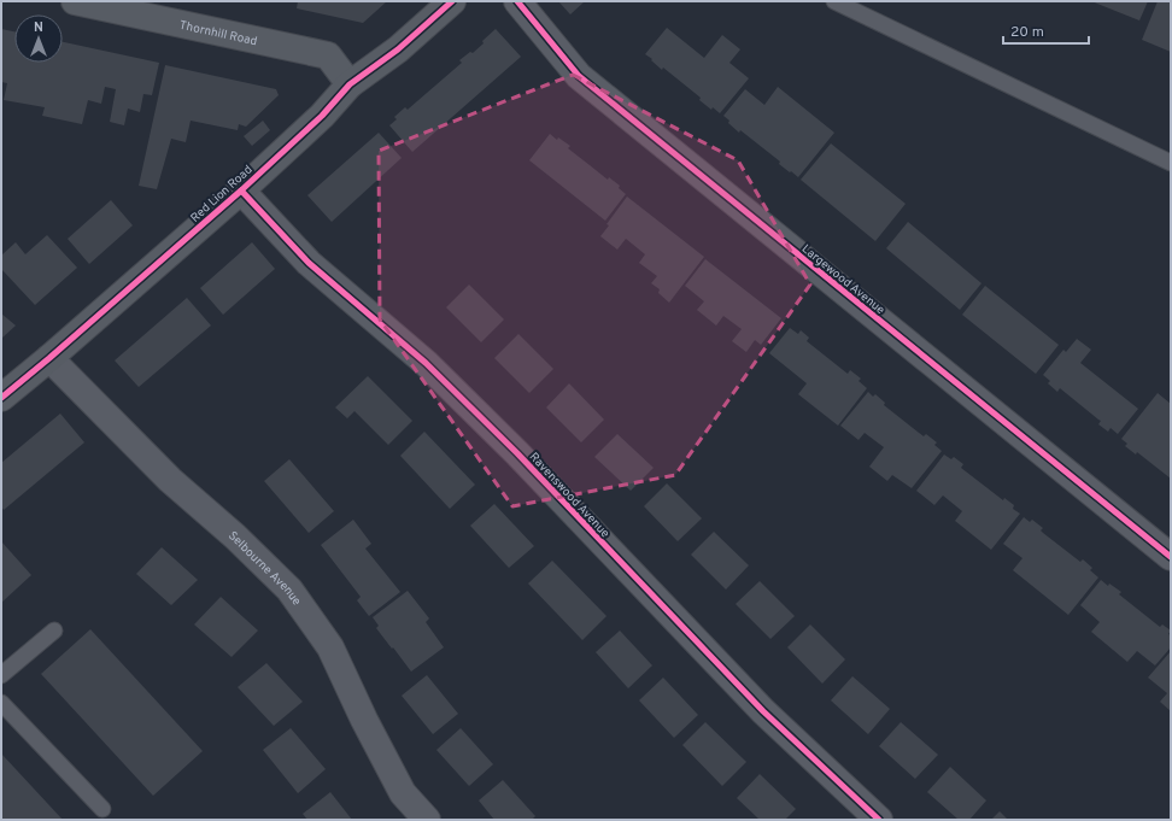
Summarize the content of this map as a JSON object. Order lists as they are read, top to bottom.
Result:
{
  "streets": {
    "street": [
      "Thornhill Road",
      "Red Lion Road",
      "Largewood Avenue",
      "Ravenswood Avenue",
      "Selbourne Avenue"
    ]
  },
  "crossings": [
    ["Thornhill Road", "Red Lion Road"],
    ["Red Lion Road", "Ravenswood Avenue"],
    ["Red Lion Road", "Selbourne Avenue"]
  ],
  "scale_bar": "20 m",
  "north": "top"
}
